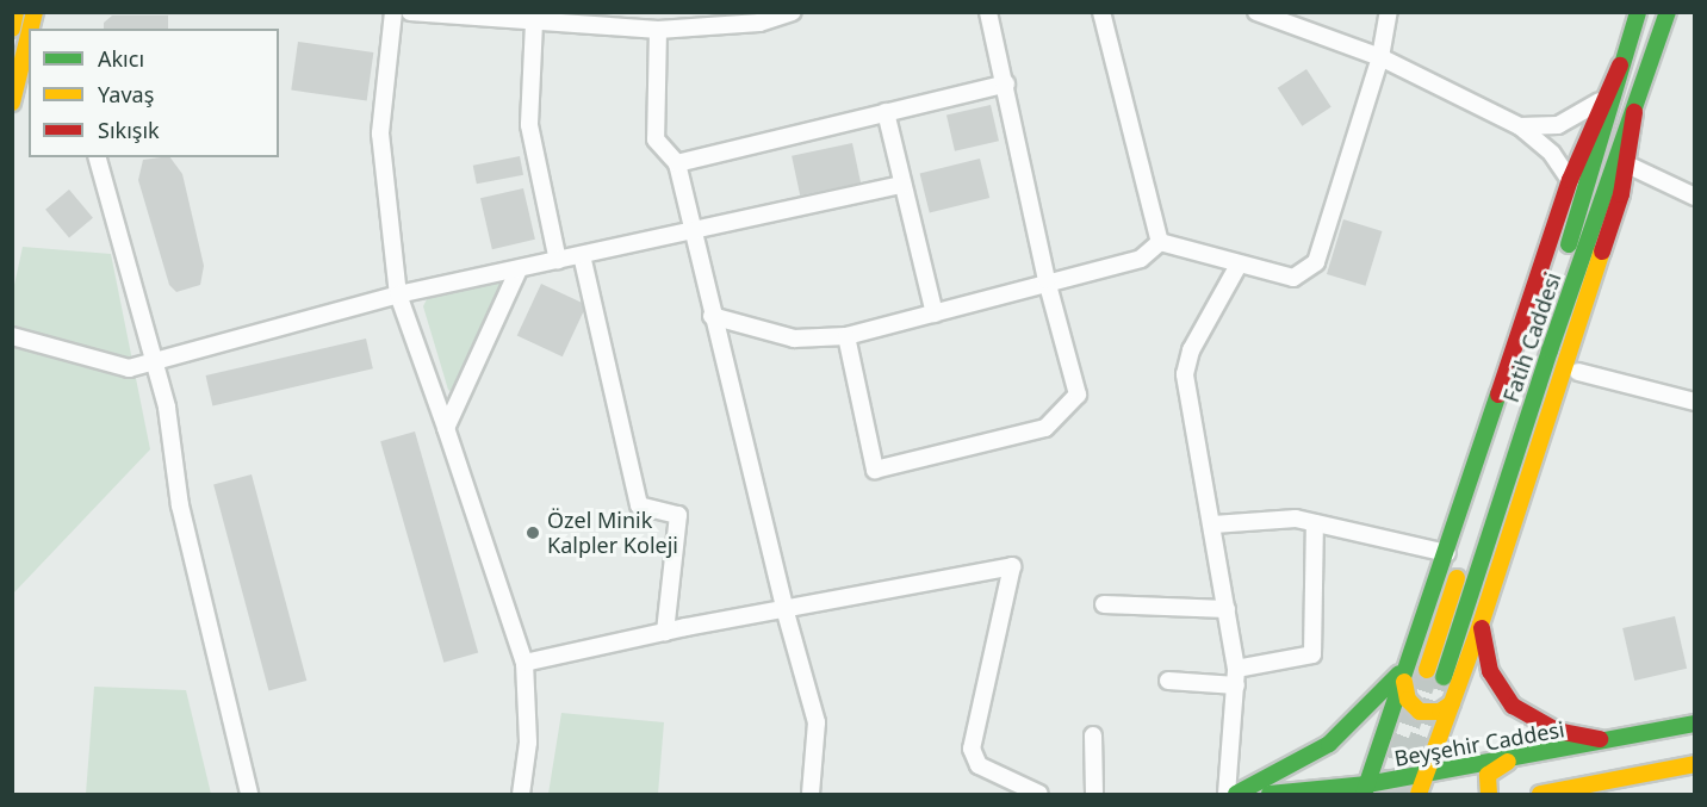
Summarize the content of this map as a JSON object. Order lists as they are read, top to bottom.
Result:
{
  "streets": {
    "main road": ["Fatih Caddesi", "Beyşehir Caddesi"]
  },
  "places": ["Özel Minik Kalpler Koleji"],
  "legend": ["Akıcı", "Yavaş", "Sıkışık"]
}
